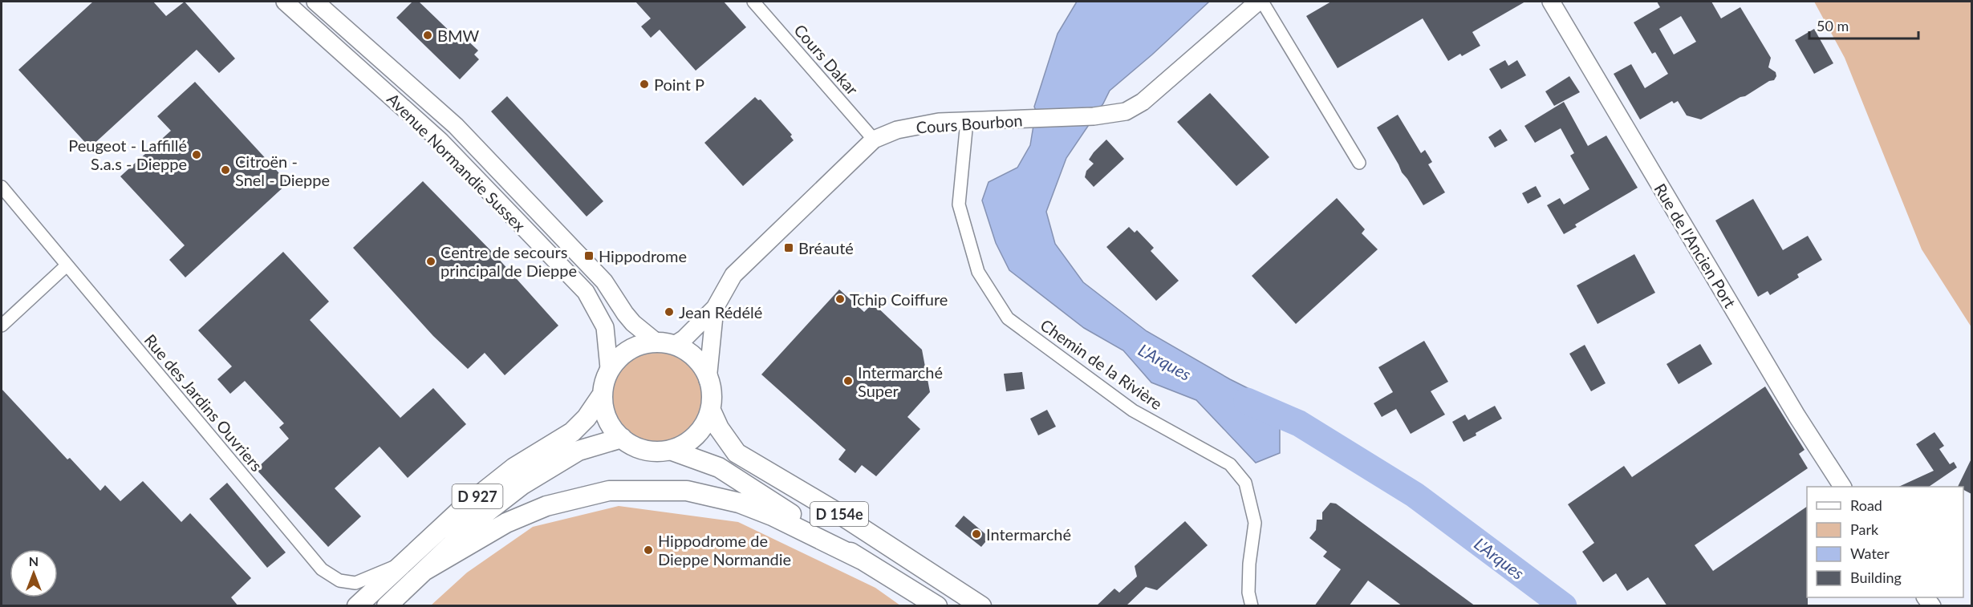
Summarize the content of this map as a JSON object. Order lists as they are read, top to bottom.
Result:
{
  "streets": {
    "main road": [
      "Cours Bourbon",
      "Avenue Normandie Sussex",
      "Rue de l'Ancien Port",
      "D 927",
      "D 154e"
    ],
    "street": ["Cours Dakar", "Chemin de la Rivière", "Rue des Jardins Ouvriers"]
  },
  "crossings": [
    ["Cours Dakar", "Cours Bourbon"],
    ["Cours Bourbon", "Avenue Normandie Sussex"],
    ["Cours Bourbon", "Chemin de la Rivière"],
    ["Cours Bourbon", "D 927"],
    ["Cours Bourbon", "D 154e"],
    ["Avenue Normandie Sussex", "D 927"],
    ["Avenue Normandie Sussex", "D 154e"],
    ["Rue des Jardins Ouvriers", "D 927"],
    ["D 927", "D 154e"]
  ],
  "water": ["L'Arques"],
  "places": {
    "other": [
      "BMW",
      "Point P",
      "Peugeot - Laffillé S.a.s - Dieppe",
      "Citroën - Snel - Dieppe",
      "Centre de secours principal de Dieppe",
      "Tchip Coiffure",
      "Jean Rédélé",
      "Intermarché Super",
      "Intermarché",
      "Hippodrome de Dieppe Normandie"
    ],
    "transit": ["Bréauté", "Hippodrome"]
  },
  "legend": [
    "Road",
    "Park",
    "Water",
    "Building"
  ],
  "scale_bar": "50 m",
  "north": "top"
}
